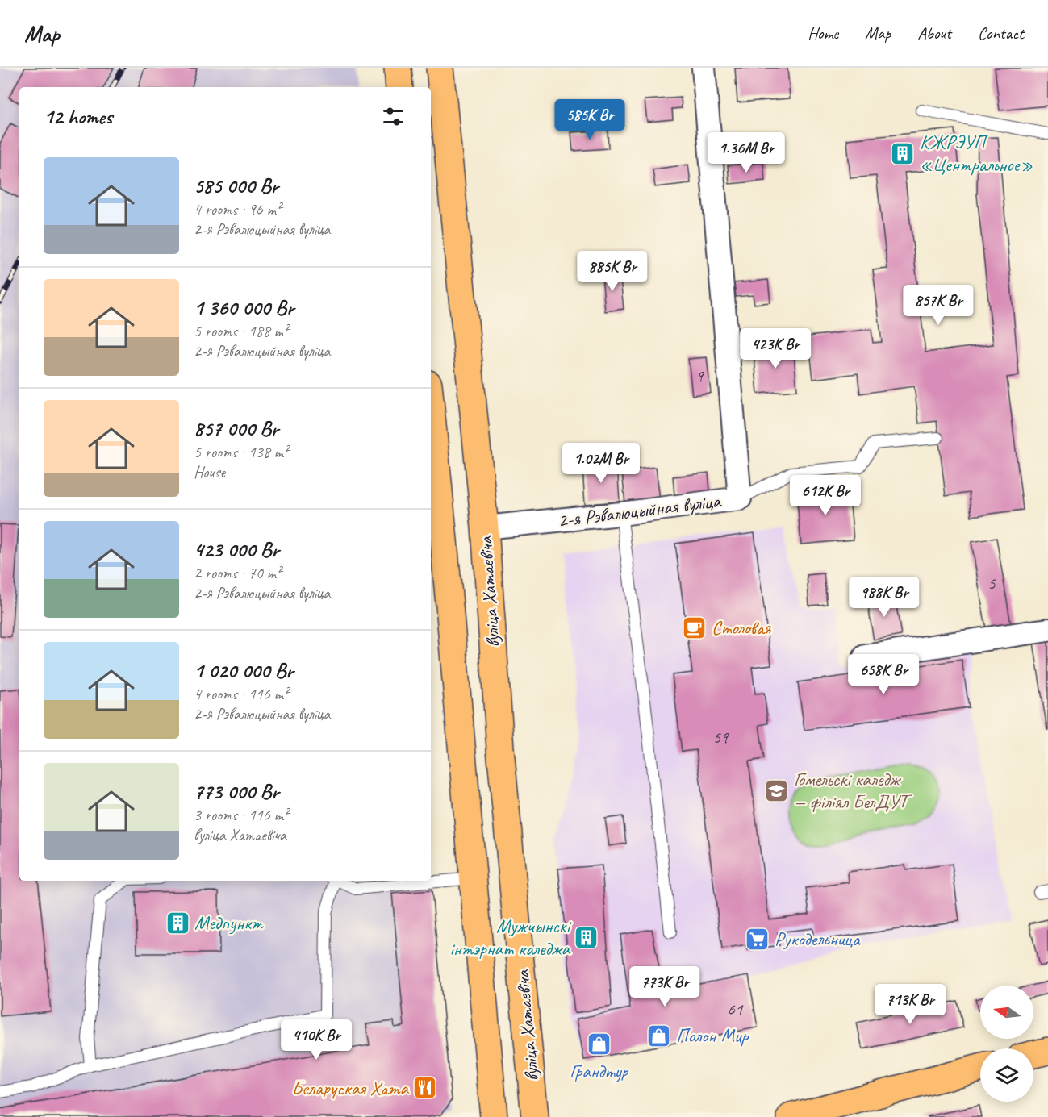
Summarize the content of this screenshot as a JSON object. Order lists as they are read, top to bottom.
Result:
{
  "streets": {
    "main road": ["вуліца Хатаевіча"],
    "street": ["2-я Рэвалюцыйная вуліца"]
  },
  "crossings": [
    ["2-я Рэвалюцыйная вуліца", "вуліца Хатаевіча"]
  ],
  "places": {
    "building": ["КЖРЭУП «Центральное»", "Медпункт", "Мужчынскі інтэрнат каледжа"],
    "cafe": ["Столовая"],
    "school or university": ["Гомельскі каледж — філіял БелДУТ"],
    "supermarket": ["Рукодельница"],
    "shop": ["Полон Мир", "Грандтур"],
    "restaurant": ["Беларуская Хата"]
  },
  "house_numbers": [
    "9",
    "5",
    "59",
    "61"
  ],
  "north": "left",
  "page": {
    "header": "Map",
    "nav": [
      "Home",
      "Map",
      "About",
      "Contact"
    ],
    "heading": "12 homes",
    "price": [
      "585K Br",
      "1.36M Br",
      "885K Br",
      "857K Br",
      "423K Br",
      "1.02M Br",
      "612K Br",
      "988K Br",
      "658K Br",
      "773K Br",
      "713K Br",
      "410K Br"
    ],
    "list": [
      {
        "name": "585 000 Br",
        "note": "4 rooms · 96 m² · 2-я Рэвалюцыйная вуліца"
      },
      {
        "name": "1 360 000 Br",
        "note": "5 rooms · 188 m² · 2-я Рэвалюцыйная вуліца"
      },
      {
        "name": "857 000 Br",
        "note": "5 rooms · 138 m² · House"
      },
      {
        "name": "423 000 Br",
        "note": "2 rooms · 70 m² · 2-я Рэвалюцыйная вуліца"
      },
      {
        "name": "1 020 000 Br",
        "note": "4 rooms · 116 m² · 2-я Рэвалюцыйная вуліца"
      },
      {
        "name": "773 000 Br",
        "note": "3 rooms · 116 m² · вуліца Хатаевіча"
      }
    ]
  }
}
